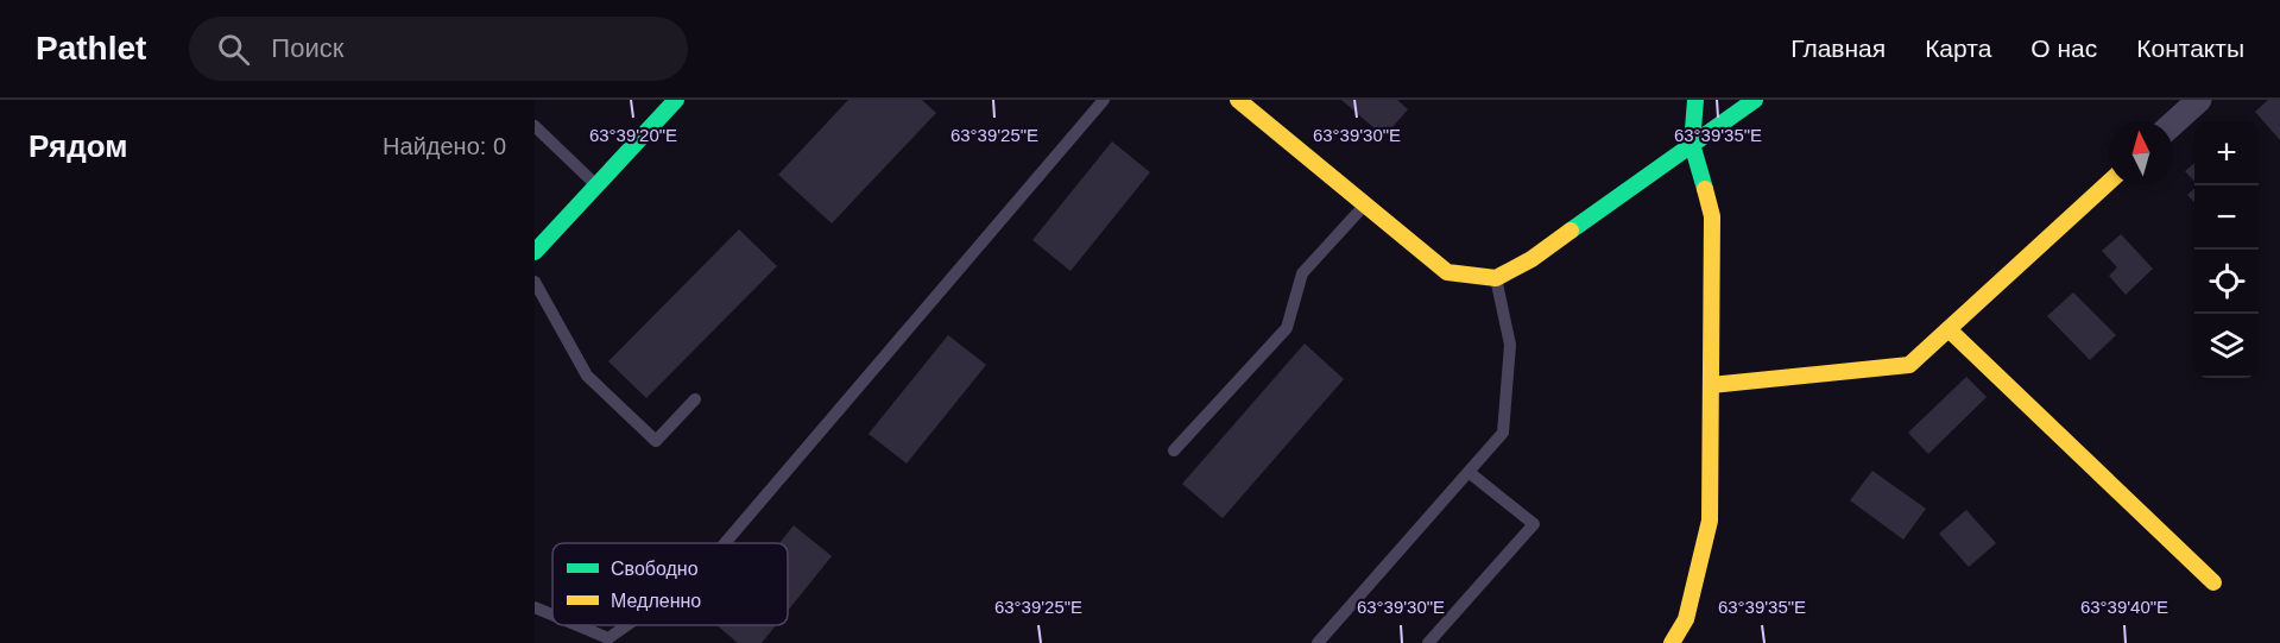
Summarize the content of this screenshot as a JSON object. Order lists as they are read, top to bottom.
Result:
{
  "legend": ["Свободно", "Медленно"],
  "north": "top",
  "page": {
    "header": "Pathlet",
    "search": "Поиск",
    "nav": [
      "Главная",
      "Карта",
      "О нас",
      "Контакты"
    ],
    "heading": ["Рядом", "Найдено: 0"],
    "map_buttons": ["+", "−"]
  },
  "coordinates": [
    "63°39'20\"E",
    "63°39'25\"E",
    "63°39'30\"E",
    "63°39'35\"E",
    "63°39'40\"E"
  ]
}
